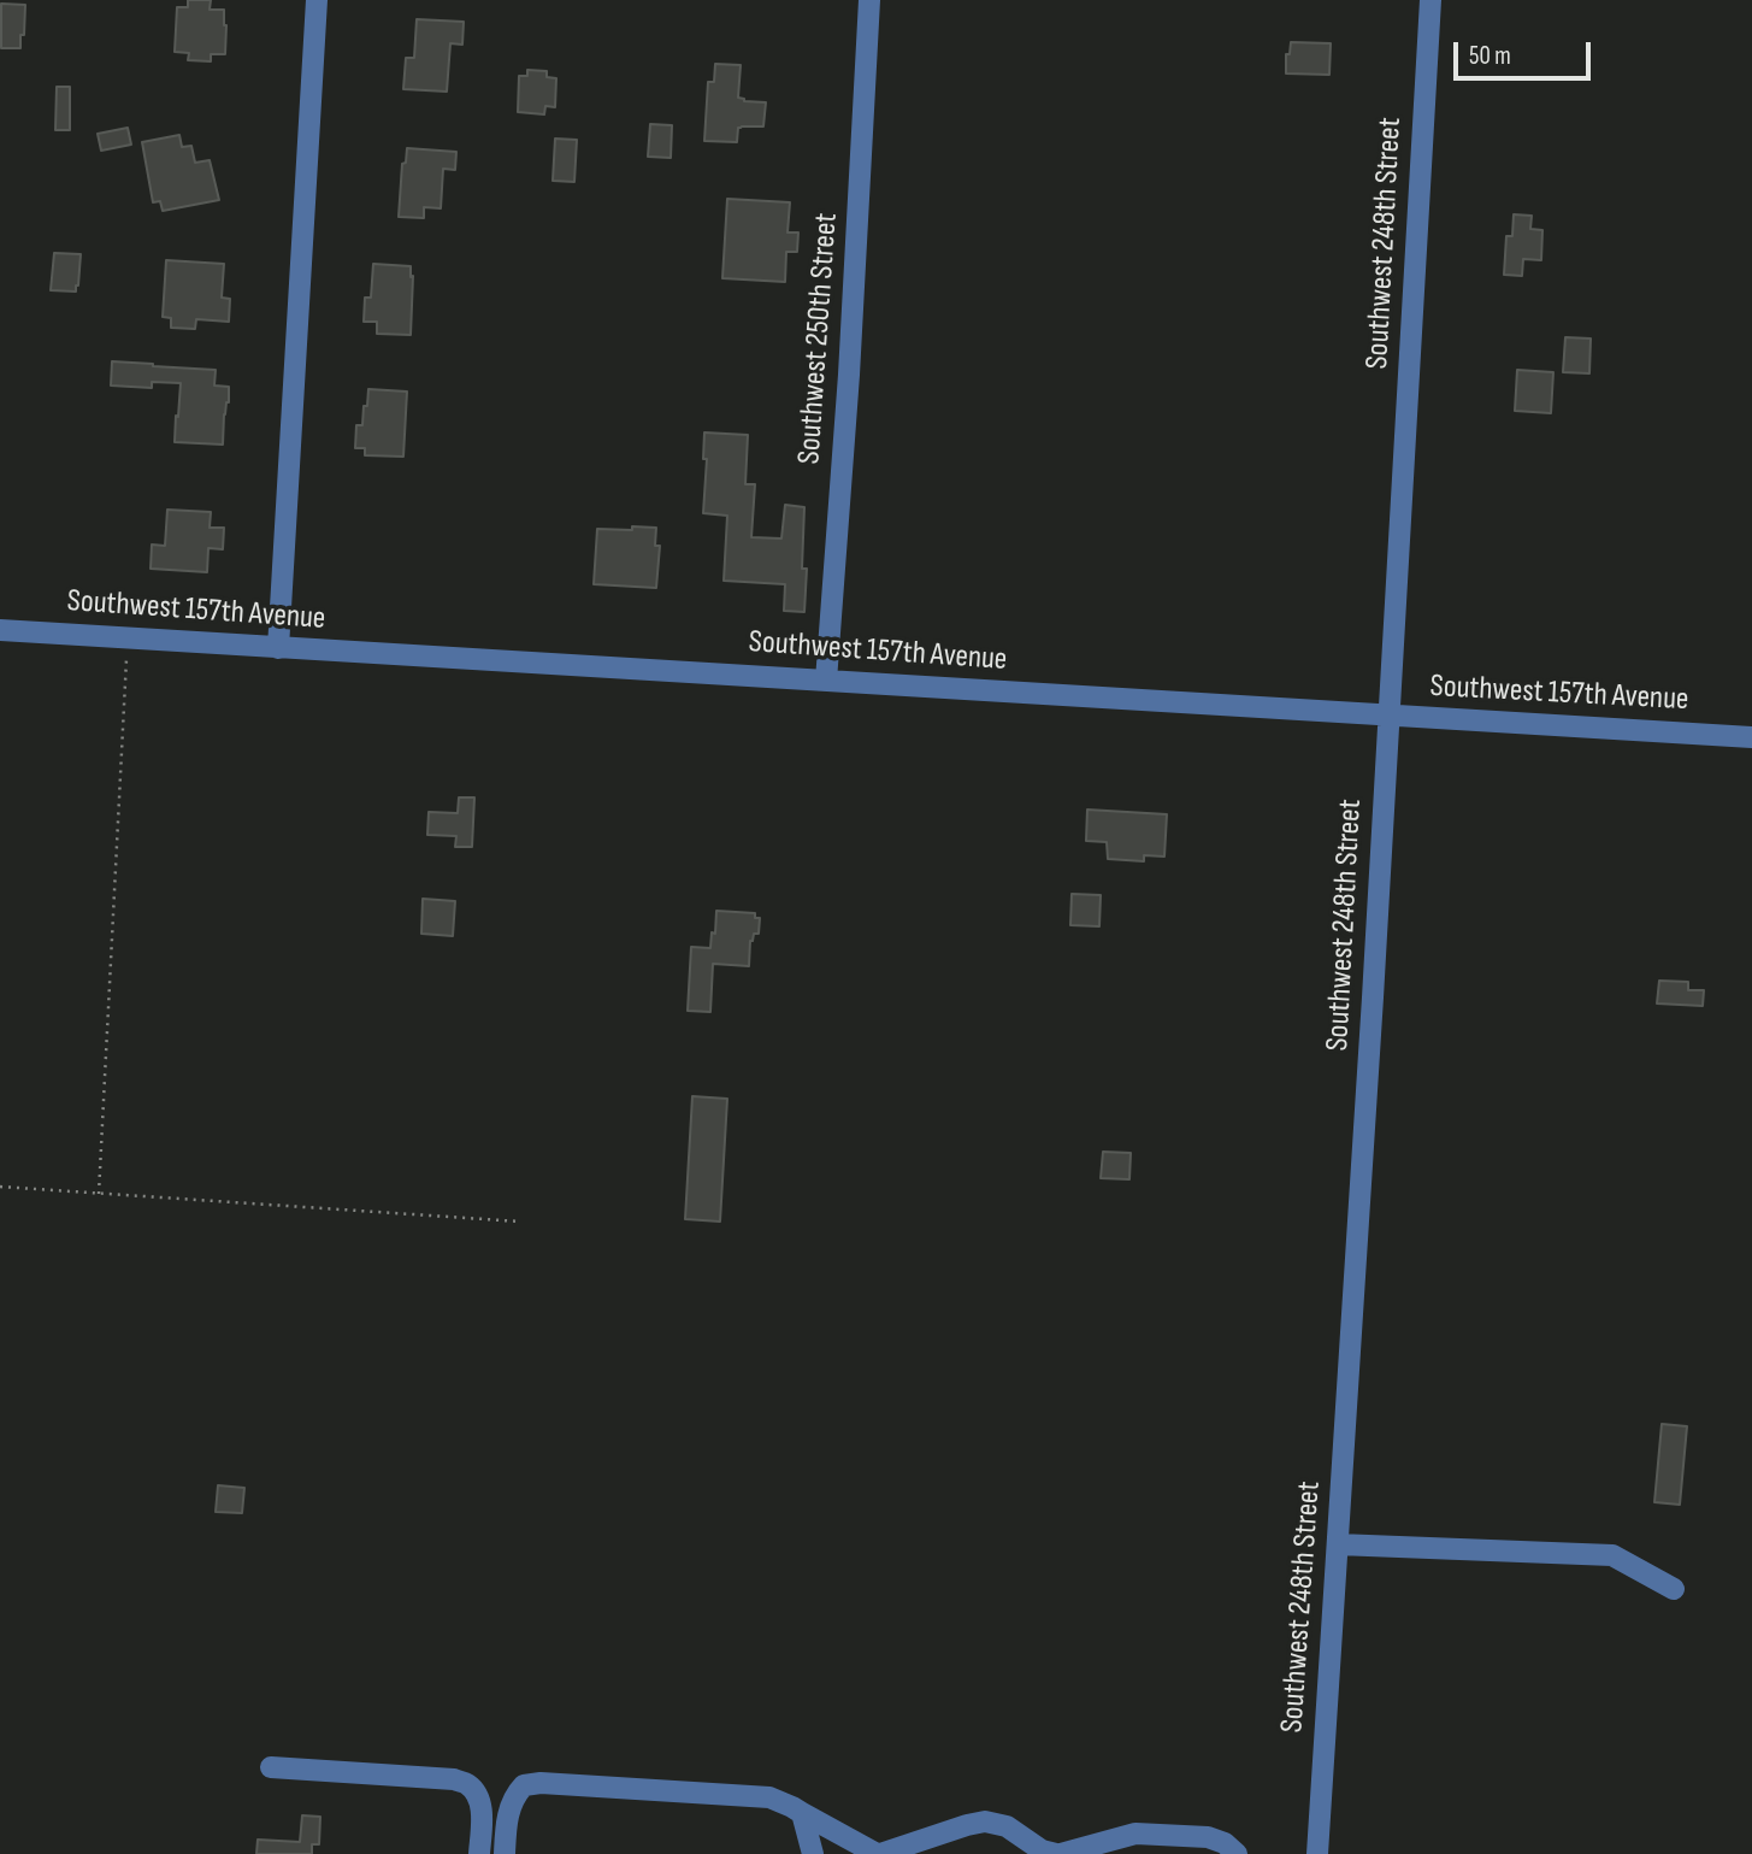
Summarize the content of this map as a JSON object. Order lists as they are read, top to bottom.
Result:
{
  "streets": {
    "street": ["Southwest 248th Street", "Southwest 250th Street", "Southwest 157th Avenue"]
  },
  "crossings": [
    ["Southwest 248th Street", "Southwest 157th Avenue"],
    ["Southwest 250th Street", "Southwest 157th Avenue"]
  ],
  "scale_bar": "50 m"
}
